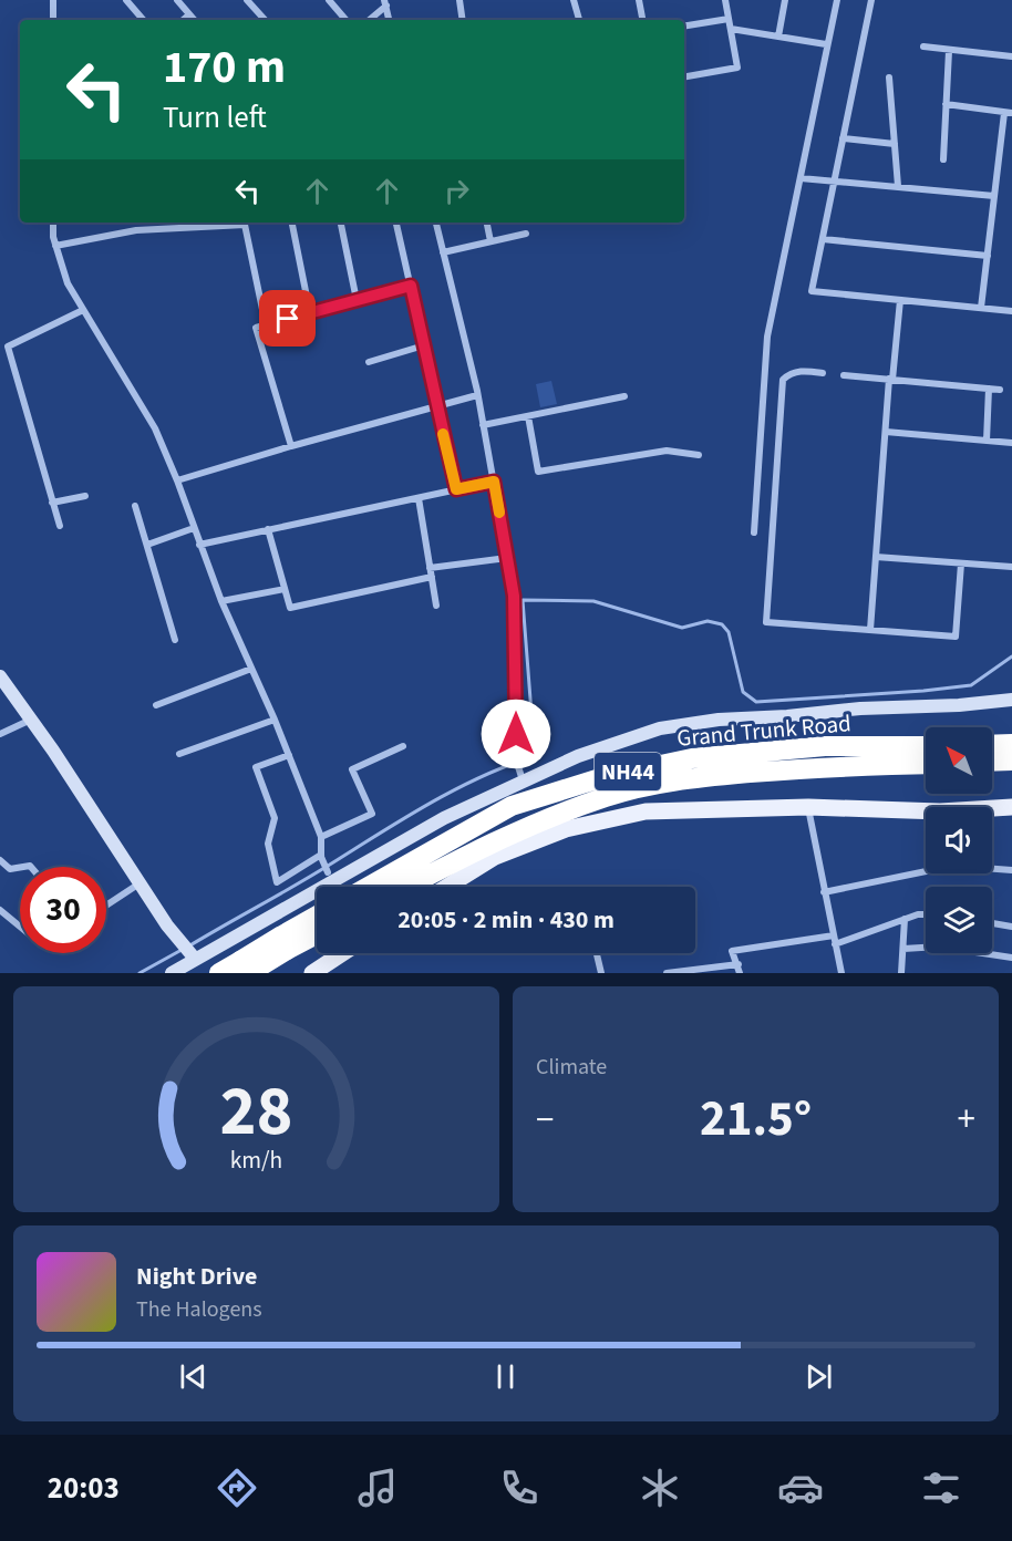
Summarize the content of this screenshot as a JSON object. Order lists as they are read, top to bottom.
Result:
{
  "streets": {
    "highway": ["Grand Trunk Road", "NH44"]
  },
  "north": "top left",
  "page": {
    "turn": ["170 m", "Turn left"],
    "limit": "30",
    "trip": "20:05 · 2 min · 430 m",
    "tile": "Climate",
    "heat": ["−", "21.5°", "+"],
    "song": ["Night Drive", "The Halogens"],
    "tabs": "20:03",
    "gauge": ["28", "km/h"]
  }
}
